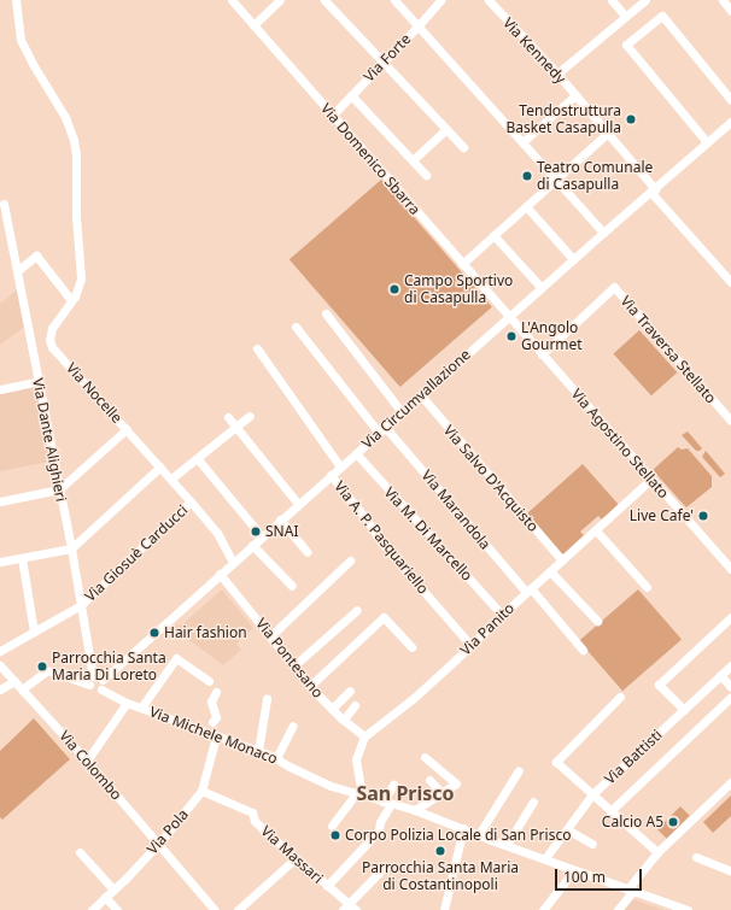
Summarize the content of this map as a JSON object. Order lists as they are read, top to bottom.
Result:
{
  "streets": {
    "street": [
      "Via Kennedy",
      "Via Forte",
      "Via Domenico Sbarra",
      "Via Traversa Stellato",
      "Via Nocelle",
      "Via Circumvallazione",
      "Via Dante Alighieri",
      "Via Agostino Stellato",
      "Via Salvo D'Acquisto",
      "Via Marandola",
      "Via M. Di Marcello",
      "Via A. P. Pasquariello",
      "Via Giosuè Carducci",
      "Via Panito",
      "Via Pontesano",
      "Via Michele Monaco",
      "Via Battisti",
      "Via Colombo",
      "Via Pola",
      "Via Massari"
    ]
  },
  "crossings": [
    ["Via Kennedy", "Via Circumvallazione"],
    ["Via Forte", "Via Domenico Sbarra"],
    ["Via Domenico Sbarra", "Via Circumvallazione"],
    ["Via Domenico Sbarra", "Via Agostino Stellato"],
    ["Via Traversa Stellato", "Via Agostino Stellato"],
    ["Via Nocelle", "Via Circumvallazione"],
    ["Via Nocelle", "Via Giosuè Carducci"],
    ["Via Circumvallazione", "Via Agostino Stellato"],
    ["Via Circumvallazione", "Via Salvo D'Acquisto"],
    ["Via Circumvallazione", "Via Marandola"],
    ["Via Circumvallazione", "Via M. Di Marcello"],
    ["Via Circumvallazione", "Via A. P. Pasquariello"],
    ["Via Circumvallazione", "Via Pontesano"],
    ["Via Dante Alighieri", "Via Giosuè Carducci"],
    ["Via Dante Alighieri", "Via Michele Monaco"],
    ["Via Agostino Stellato", "Via Panito"],
    ["Via Salvo D'Acquisto", "Via Panito"],
    ["Via Marandola", "Via Panito"],
    ["Via M. Di Marcello", "Via Panito"],
    ["Via A. P. Pasquariello", "Via Panito"],
    ["Via Panito", "Via Pontesano"],
    ["Via Michele Monaco", "Via Battisti"],
    ["Via Michele Monaco", "Via Pola"],
    ["Via Colombo", "Via Pola"],
    ["Via Pola", "Via Massari"]
  ],
  "districts": ["San Prisco"],
  "places": [
    "Tendostruttura Basket Casapulla",
    "Teatro Comunale di Casapulla",
    "Campo Sportivo di Casapulla",
    "L'Angolo Gourmet",
    "Live Cafe'",
    "SNAI",
    "Hair fashion",
    "Parrocchia Santa Maria Di Loreto",
    "Calcio A5",
    "Corpo Polizia Locale di San Prisco",
    "Parrocchia Santa Maria di Costantinopoli"
  ],
  "scale_bar": "100 m"
}
